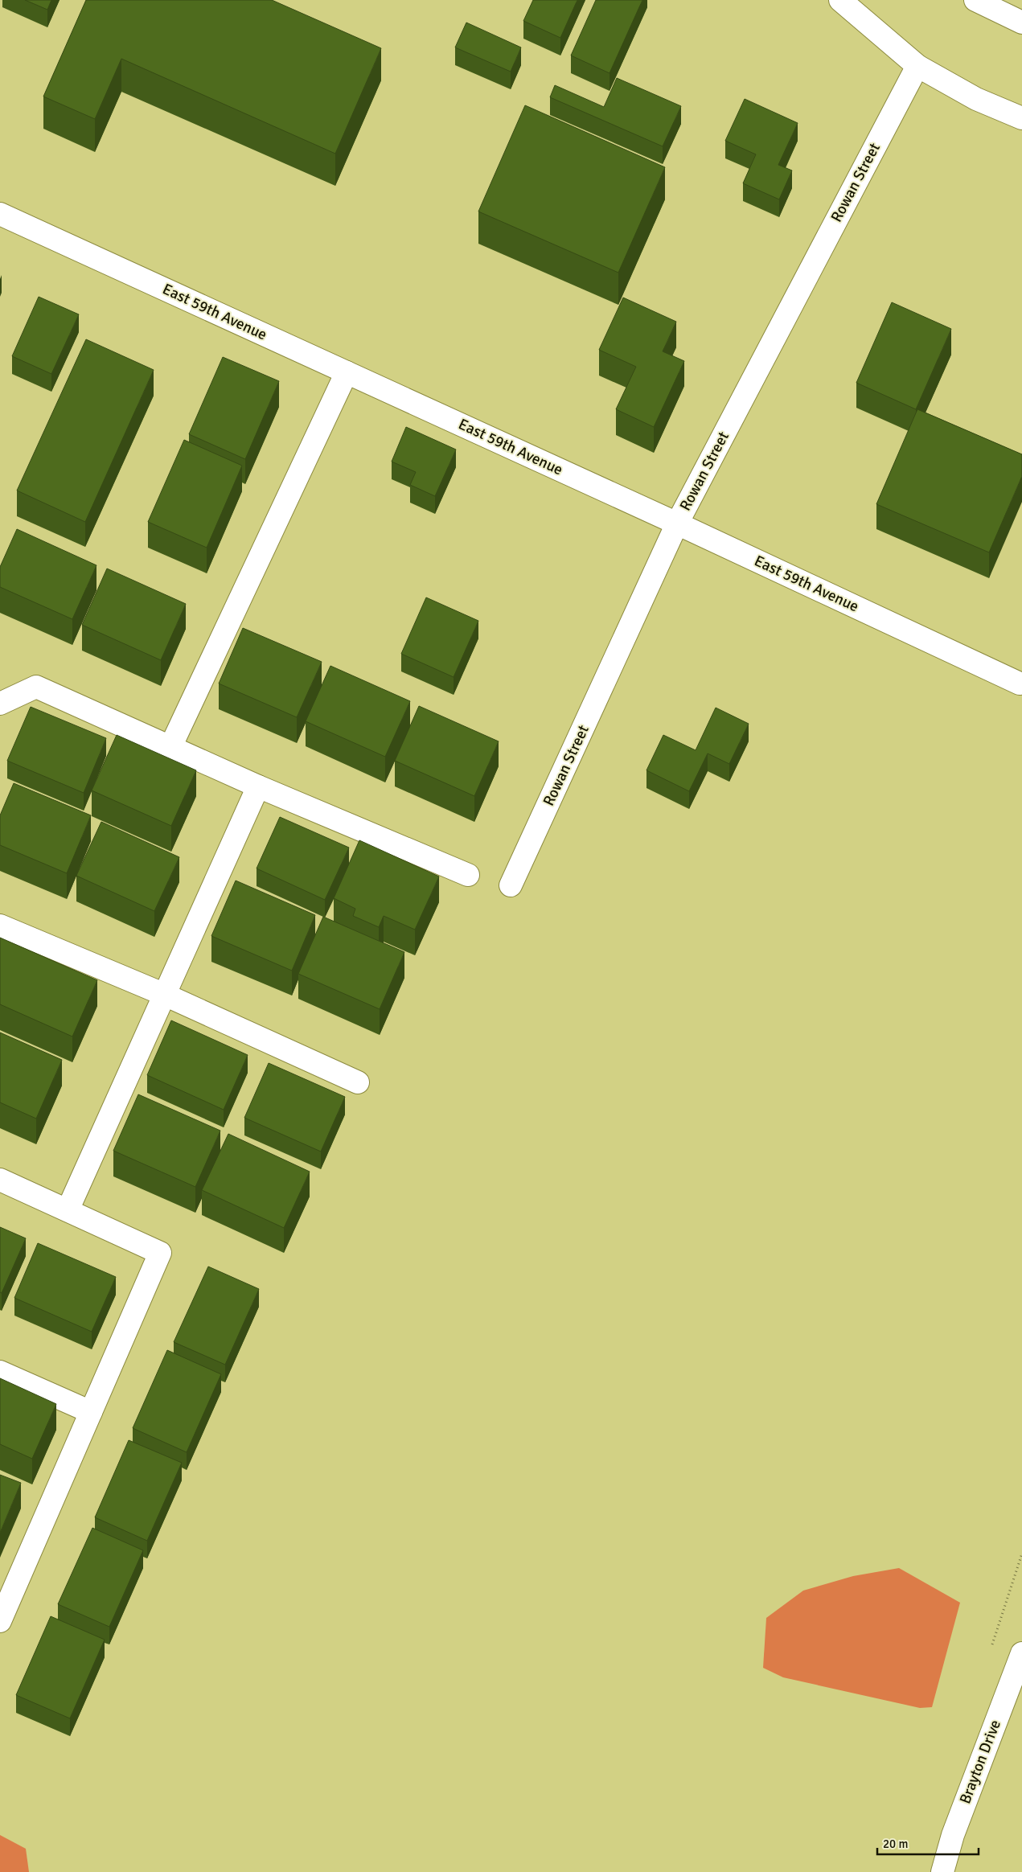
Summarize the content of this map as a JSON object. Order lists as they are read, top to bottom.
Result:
{
  "streets": {
    "street": ["Rowan Street", "East 59th Avenue", "Brayton Drive"]
  },
  "crossings": [
    ["Rowan Street", "East 59th Avenue"]
  ],
  "scale_bar": "20 m"
}
